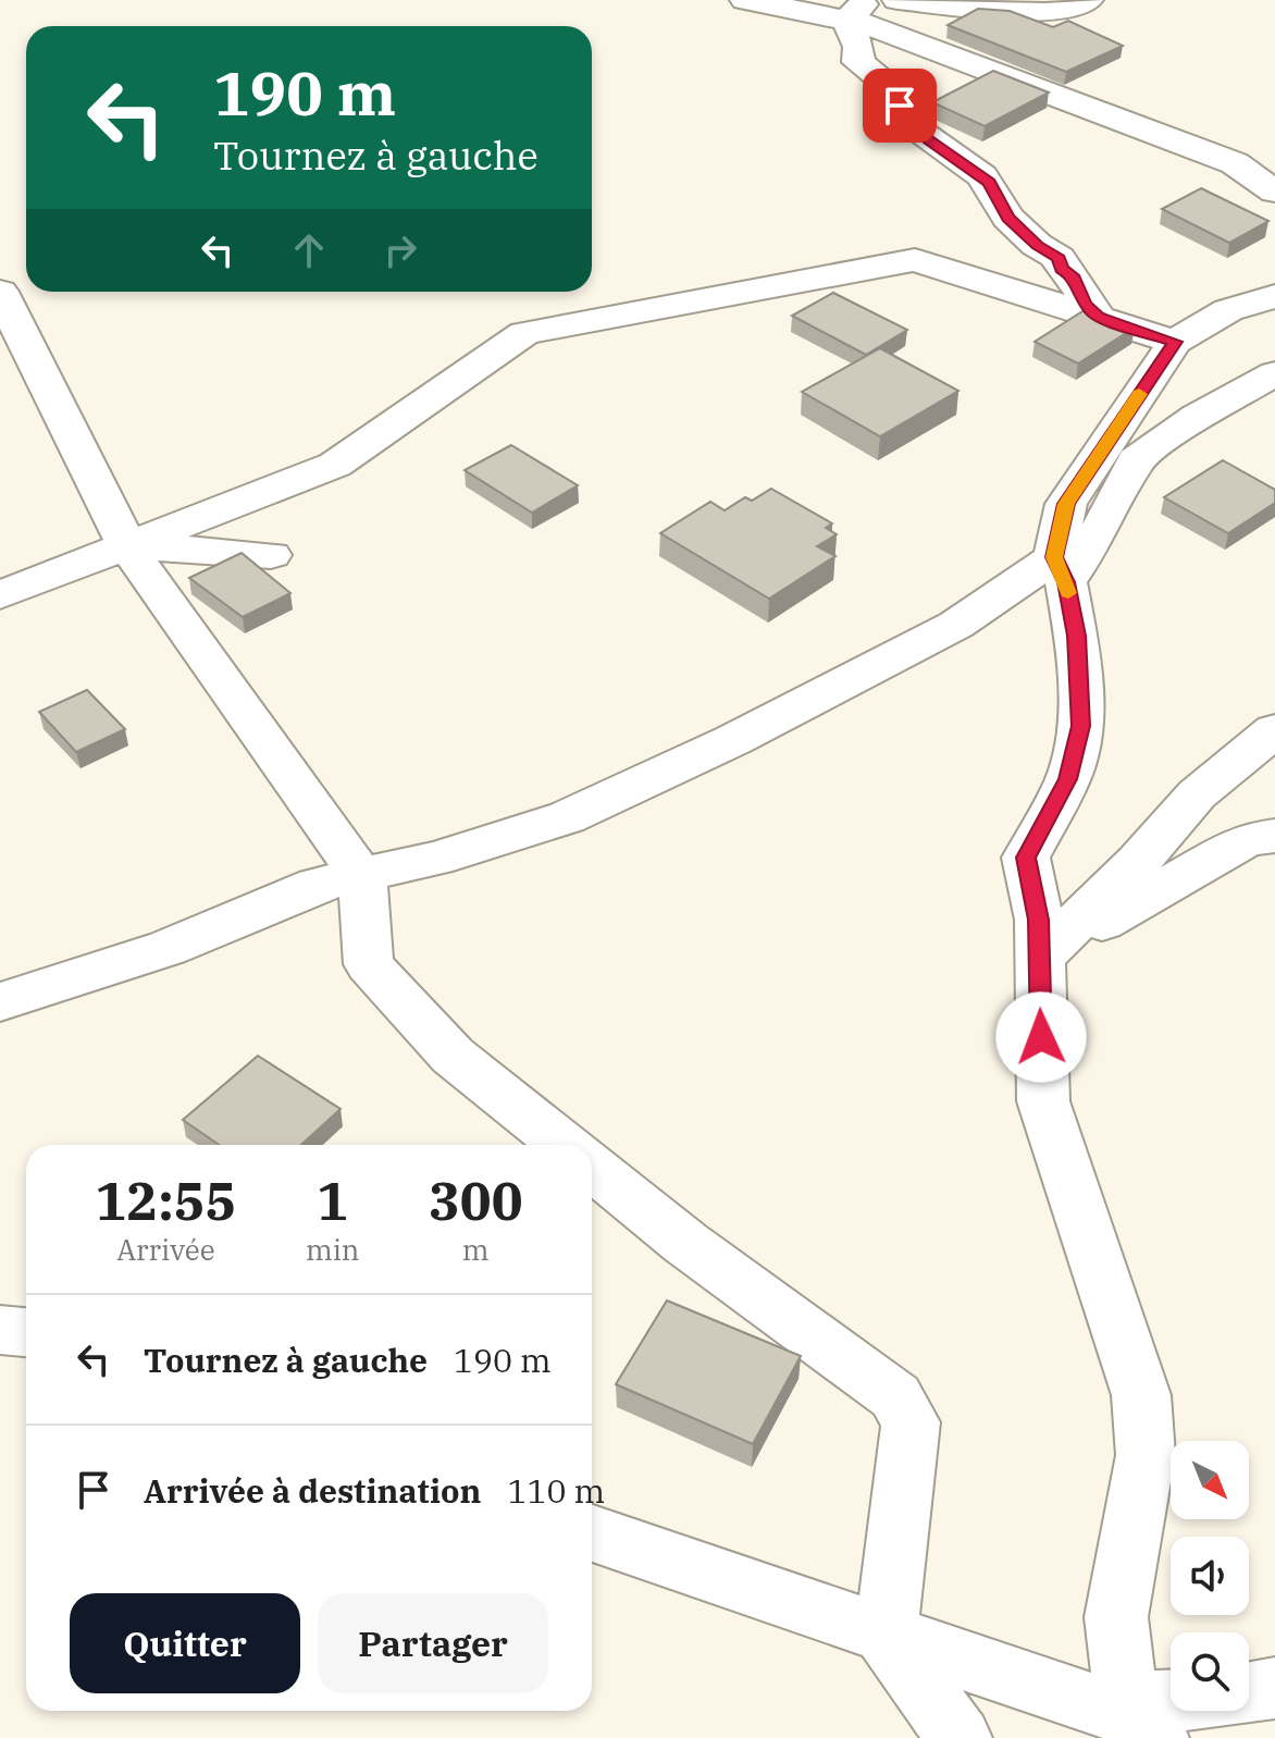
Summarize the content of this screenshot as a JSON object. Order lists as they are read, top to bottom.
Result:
{
  "north": "bottom right",
  "page": {
    "turn": ["190 m", "Tournez à gauche"],
    "eta": [
      "12:55",
      "Arrivée",
      "1",
      "min",
      "300",
      "m"
    ],
    "list": [
      {
        "name": "Tournez à gauche",
        "value": "190 m"
      },
      {
        "name": "Arrivée à destination",
        "value": "110 m"
      }
    ],
    "buttons": ["Quitter", "Partager"]
  }
}
